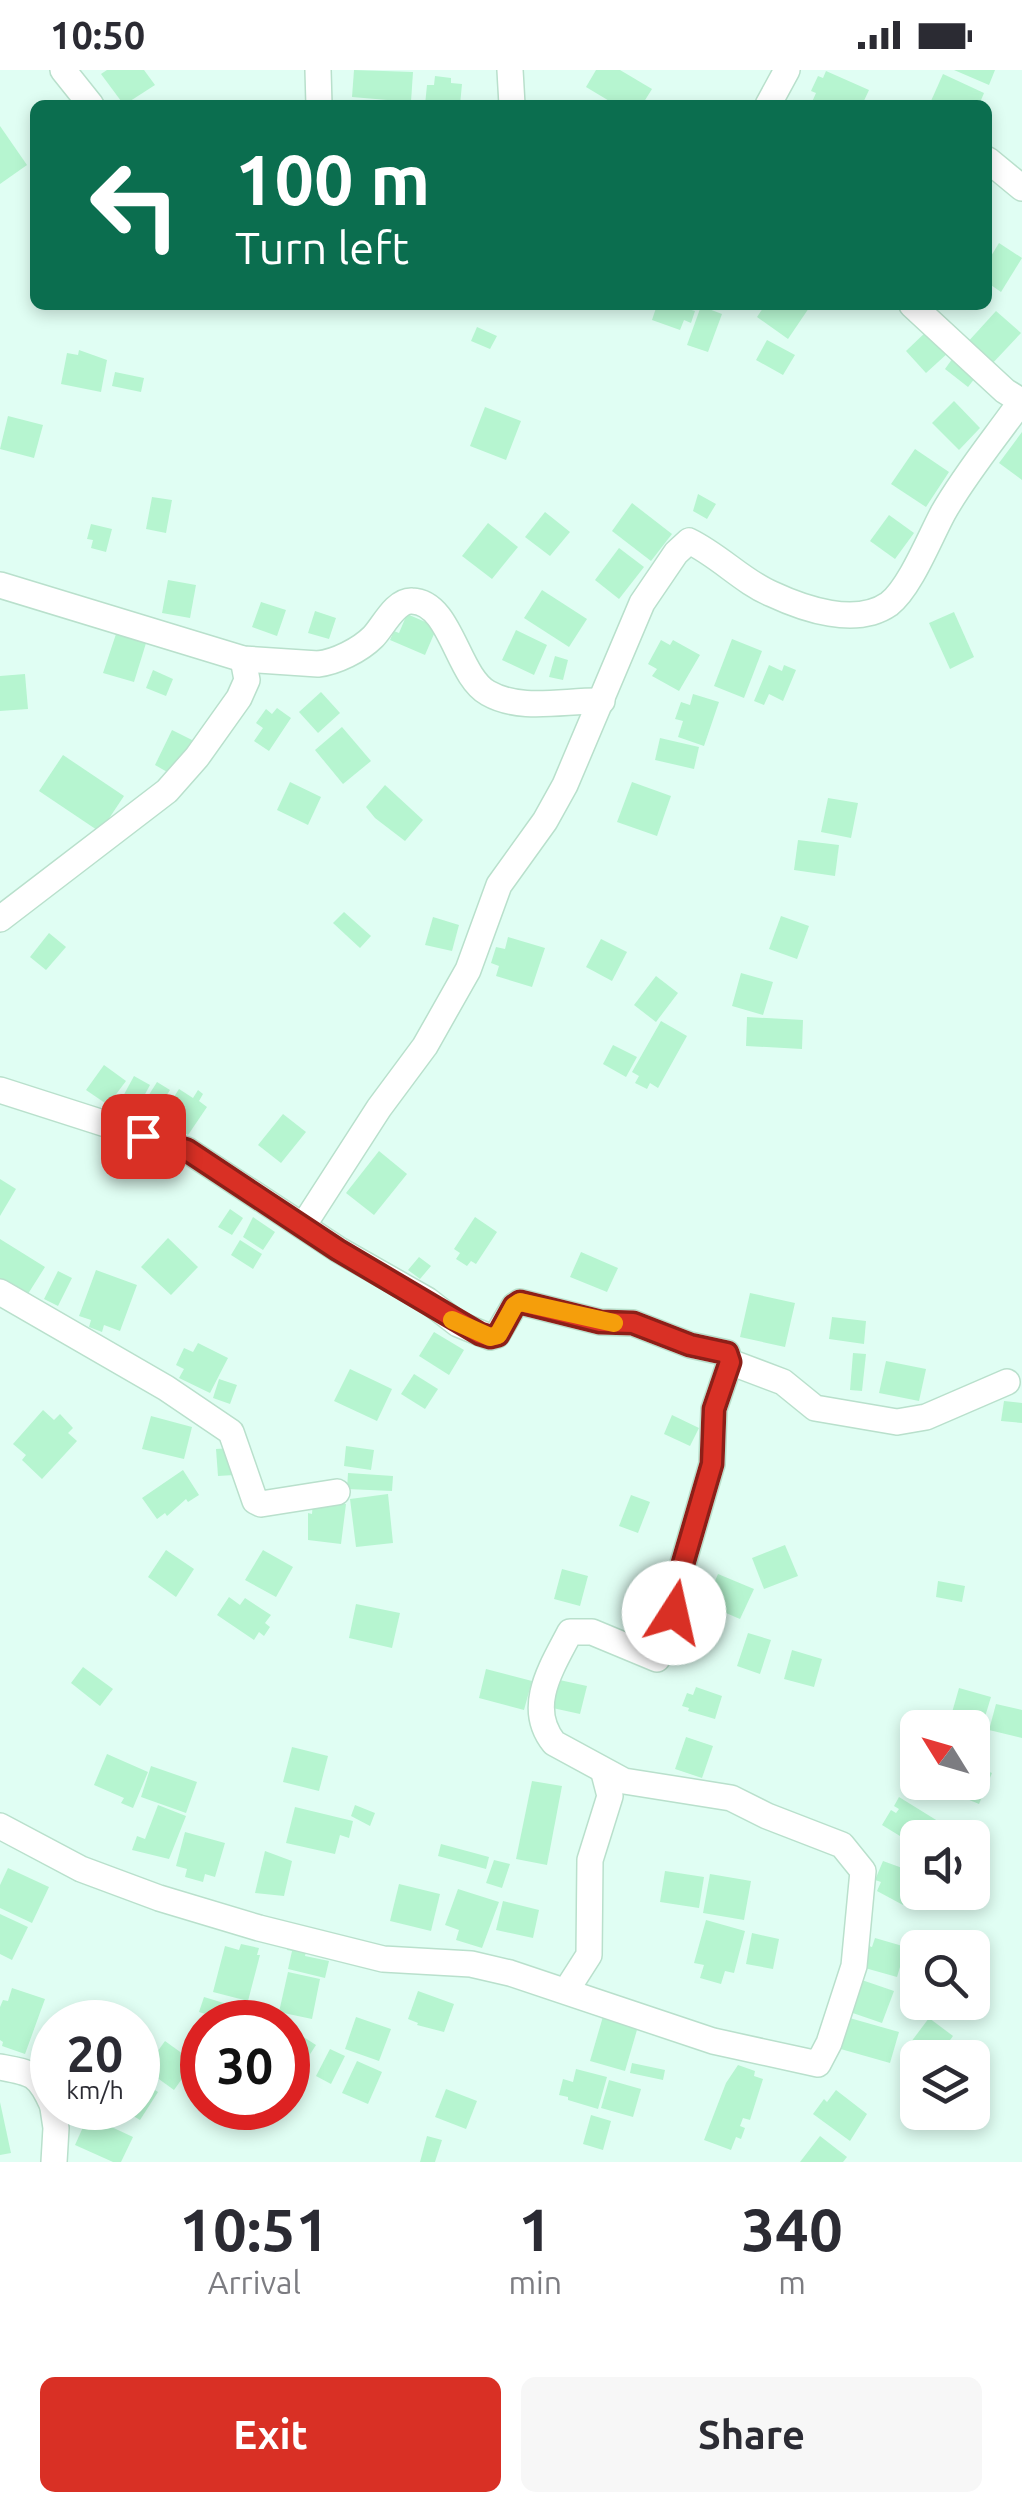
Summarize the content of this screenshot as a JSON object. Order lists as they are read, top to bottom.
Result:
{
  "north": "top left",
  "page": {
    "status": "10:50",
    "turn": ["100 m", "Turn left"],
    "speed": "20 km/h",
    "limit": "30",
    "eta": [
      "10:51",
      "Arrival",
      "1",
      "min",
      "340",
      "m"
    ],
    "buttons": ["Exit", "Share"]
  }
}
